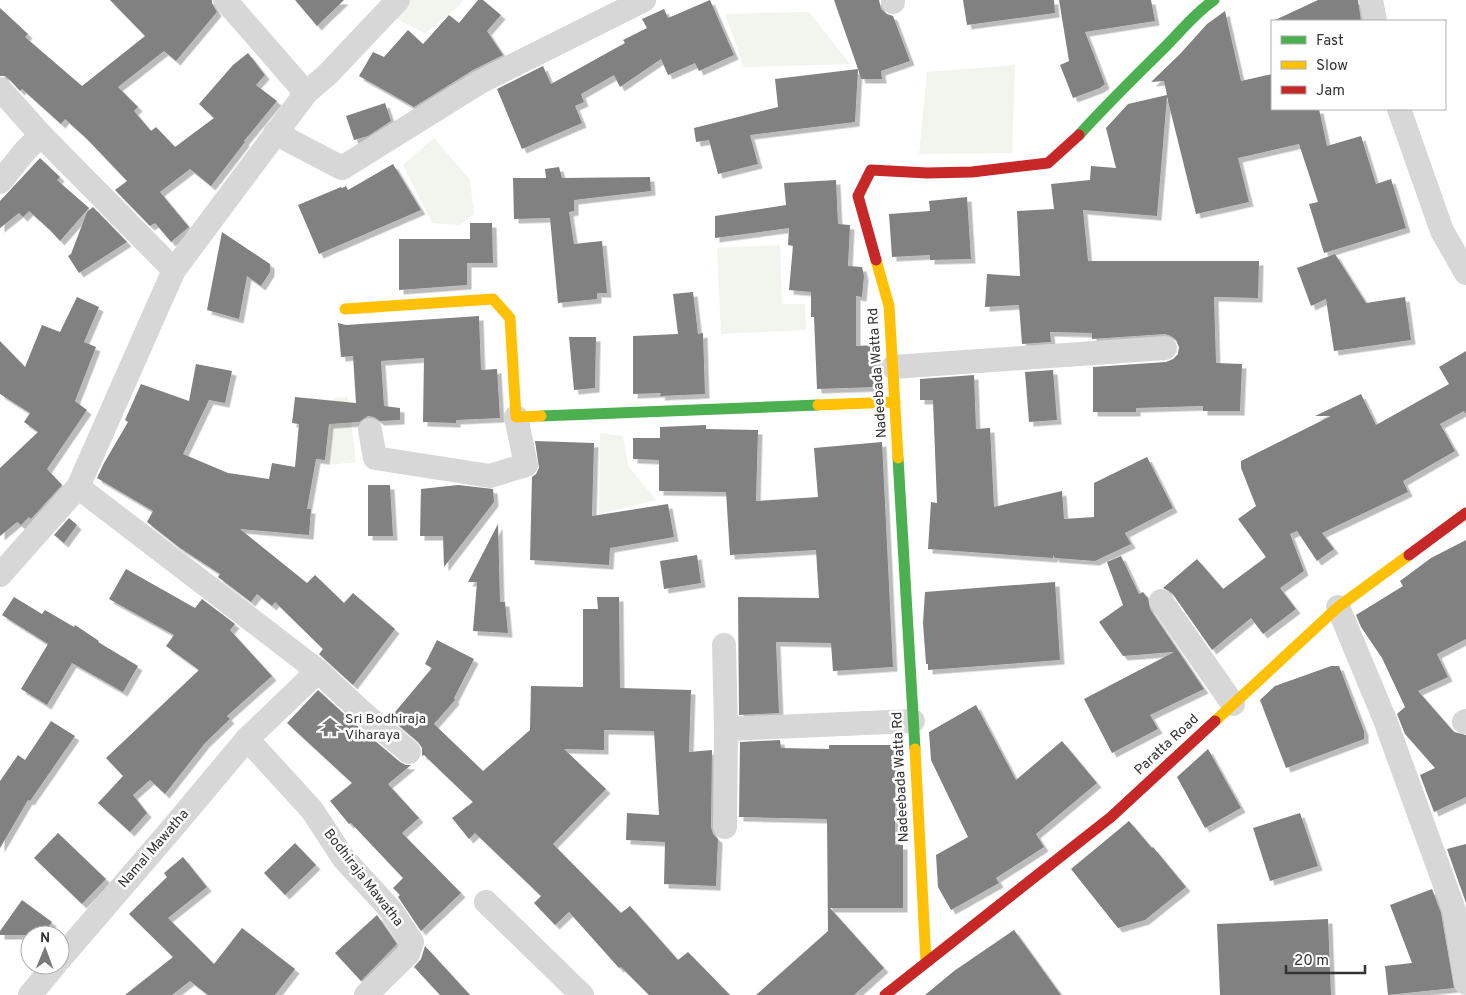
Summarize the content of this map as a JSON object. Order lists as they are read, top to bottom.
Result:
{
  "streets": {
    "street": [
      "Nadeebada Watta Rd",
      "Paratta Road",
      "Namal Mawatha",
      "Bodhiraja Mawatha"
    ]
  },
  "crossings": [
    ["Nadeebada Watta Rd", "Paratta Road"],
    ["Namal Mawatha", "Bodhiraja Mawatha"]
  ],
  "places": {
    "temple": ["Sri Bodhiraja Viharaya"]
  },
  "legend": ["Fast", "Slow", "Jam"],
  "scale_bar": "20 m",
  "north": "top"
}
